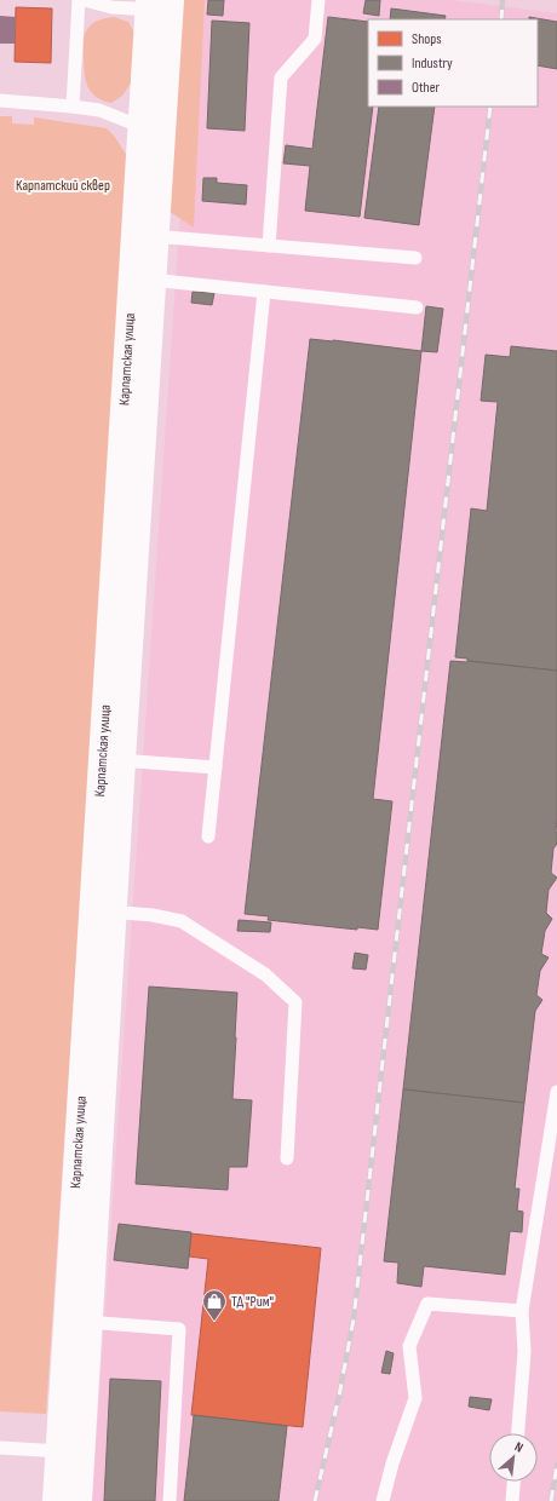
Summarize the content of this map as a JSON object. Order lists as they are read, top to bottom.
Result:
{
  "streets": {
    "street": ["Карпатская улица"]
  },
  "parks": ["Карпатский сквер"],
  "places": {
    "shop": ["ТД \"Рим\""]
  },
  "legend": ["Shops", "Industry", "Other"],
  "north": "top right"
}
